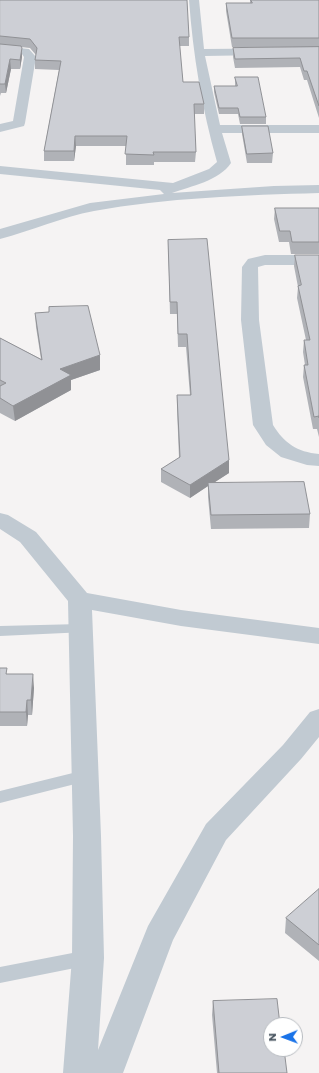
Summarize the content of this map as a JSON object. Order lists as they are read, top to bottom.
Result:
{
  "north": "left"
}
